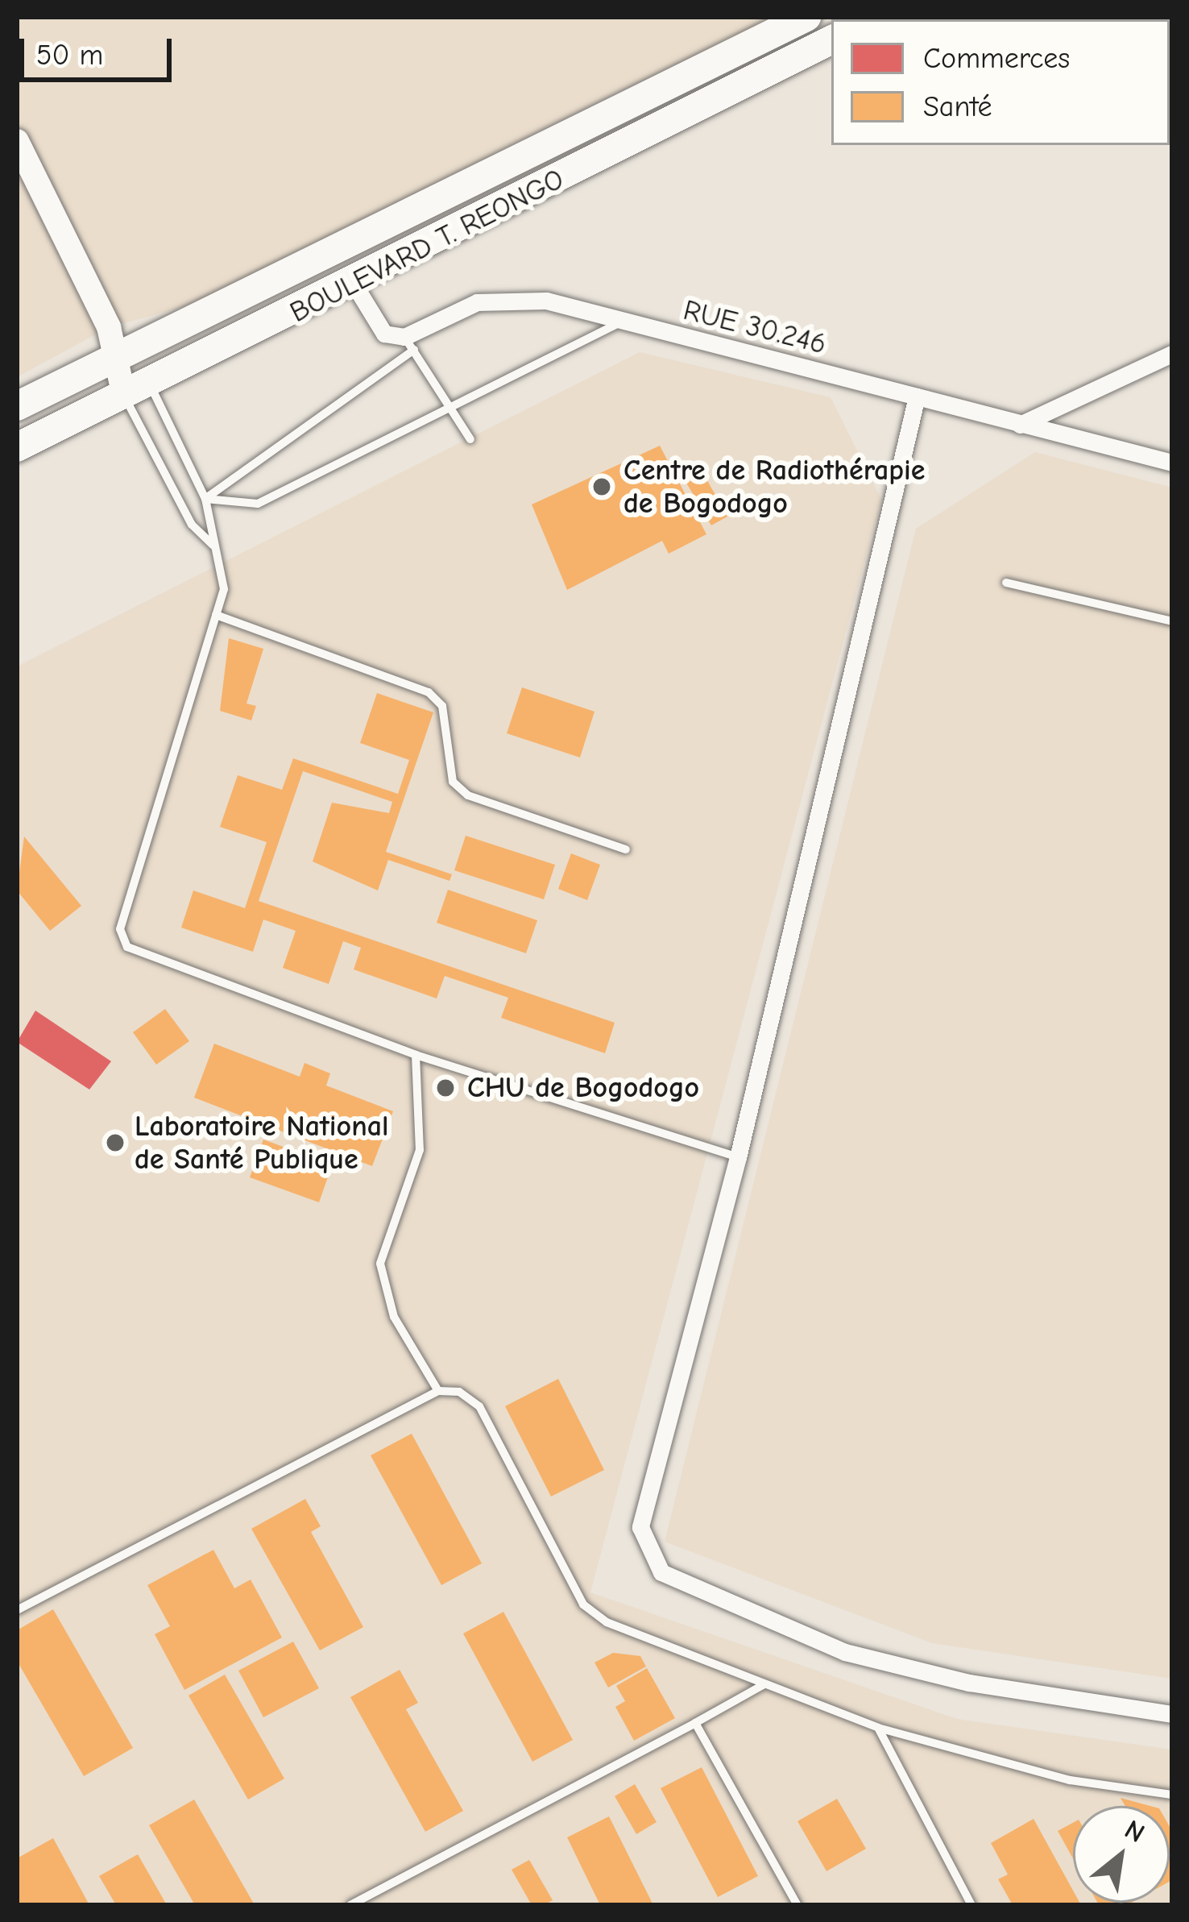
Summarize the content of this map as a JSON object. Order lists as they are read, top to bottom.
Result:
{
  "streets": {
    "main road": ["BOULEVARD T. REONGO"],
    "street": ["RUE 30.246"]
  },
  "places": ["Centre de Radiothérapie de Bogodogo", "CHU de Bogodogo", "Laboratoire National de Santé Publique"],
  "legend": ["Commerces", "Santé"],
  "scale_bar": "50 m",
  "north": "top right"
}
